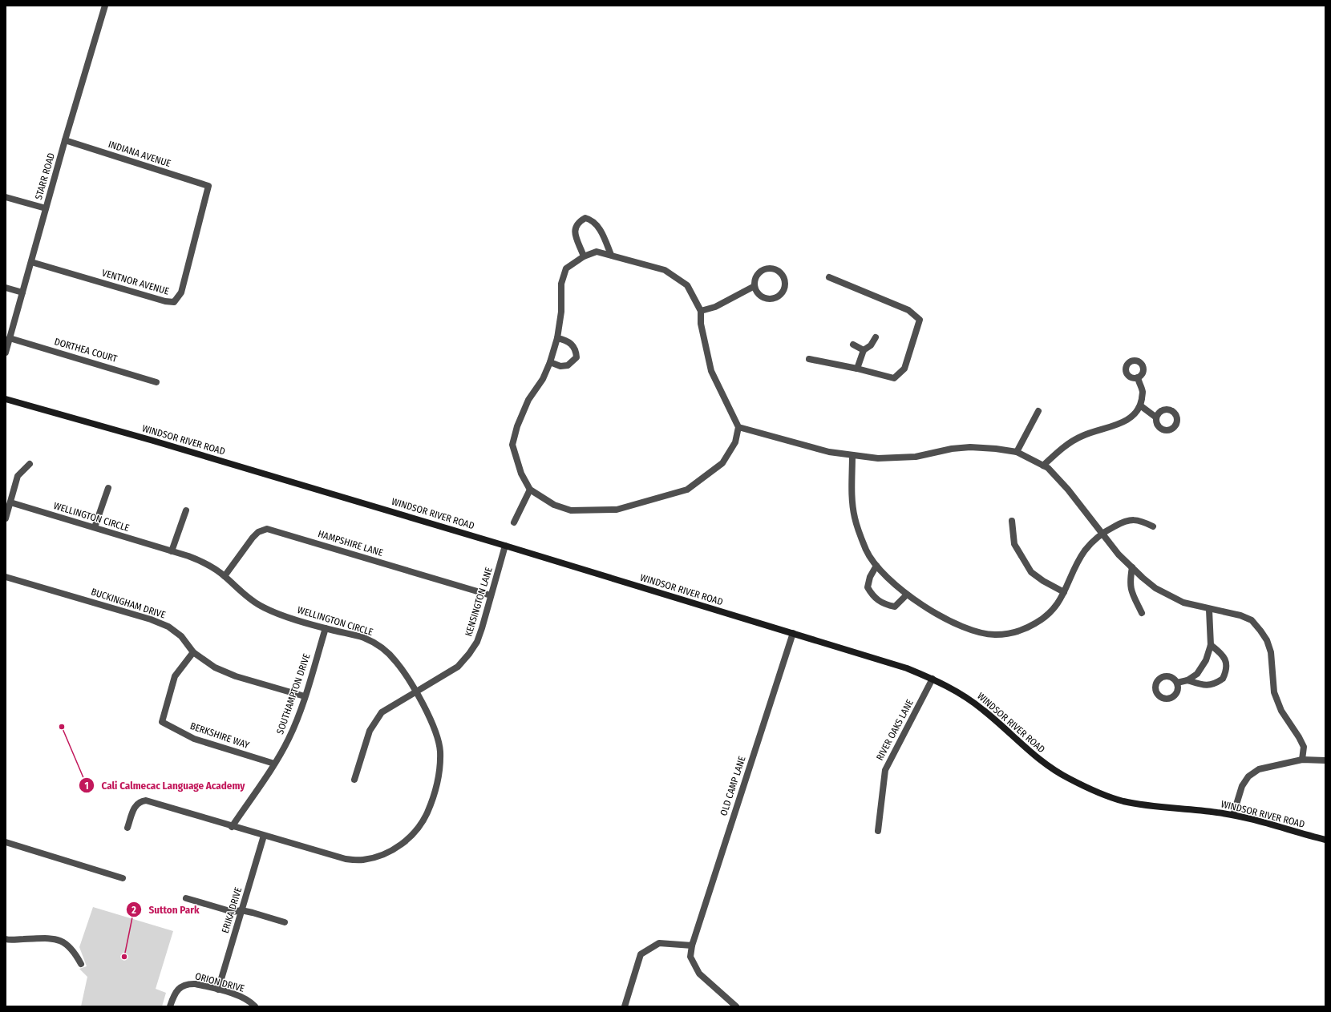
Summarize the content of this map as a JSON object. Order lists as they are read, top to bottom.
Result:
{
  "streets": {
    "main road": ["WINDSOR RIVER ROAD"],
    "street": [
      "INDIANA AVENUE",
      "STARR ROAD",
      "VENTNOR AVENUE",
      "DORTHEA COURT",
      "WELLINGTON CIRCLE",
      "HAMPSHIRE LANE",
      "KENSINGTON LANE",
      "BUCKINGHAM DRIVE",
      "SOUTHAMPTON DRIVE",
      "RIVER OAKS LANE",
      "BERKSHIRE WAY",
      "OLD CAMP LANE",
      "ERIKA DRIVE",
      "ORION DRIVE"
    ]
  },
  "crossings": [
    ["INDIANA AVENUE", "STARR ROAD"],
    ["INDIANA AVENUE", "VENTNOR AVENUE"],
    ["STARR ROAD", "VENTNOR AVENUE"],
    ["STARR ROAD", "DORTHEA COURT"],
    ["WINDSOR RIVER ROAD", "KENSINGTON LANE"],
    ["WINDSOR RIVER ROAD", "RIVER OAKS LANE"],
    ["WINDSOR RIVER ROAD", "OLD CAMP LANE"],
    ["WELLINGTON CIRCLE", "HAMPSHIRE LANE"],
    ["WELLINGTON CIRCLE", "KENSINGTON LANE"],
    ["WELLINGTON CIRCLE", "SOUTHAMPTON DRIVE"],
    ["WELLINGTON CIRCLE", "ERIKA DRIVE"],
    ["HAMPSHIRE LANE", "KENSINGTON LANE"],
    ["BUCKINGHAM DRIVE", "SOUTHAMPTON DRIVE"],
    ["BUCKINGHAM DRIVE", "BERKSHIRE WAY"],
    ["SOUTHAMPTON DRIVE", "BERKSHIRE WAY"],
    ["ERIKA DRIVE", "ORION DRIVE"]
  ],
  "places": ["Cali Calmecac Language Academy", "Sutton Park"]
}
